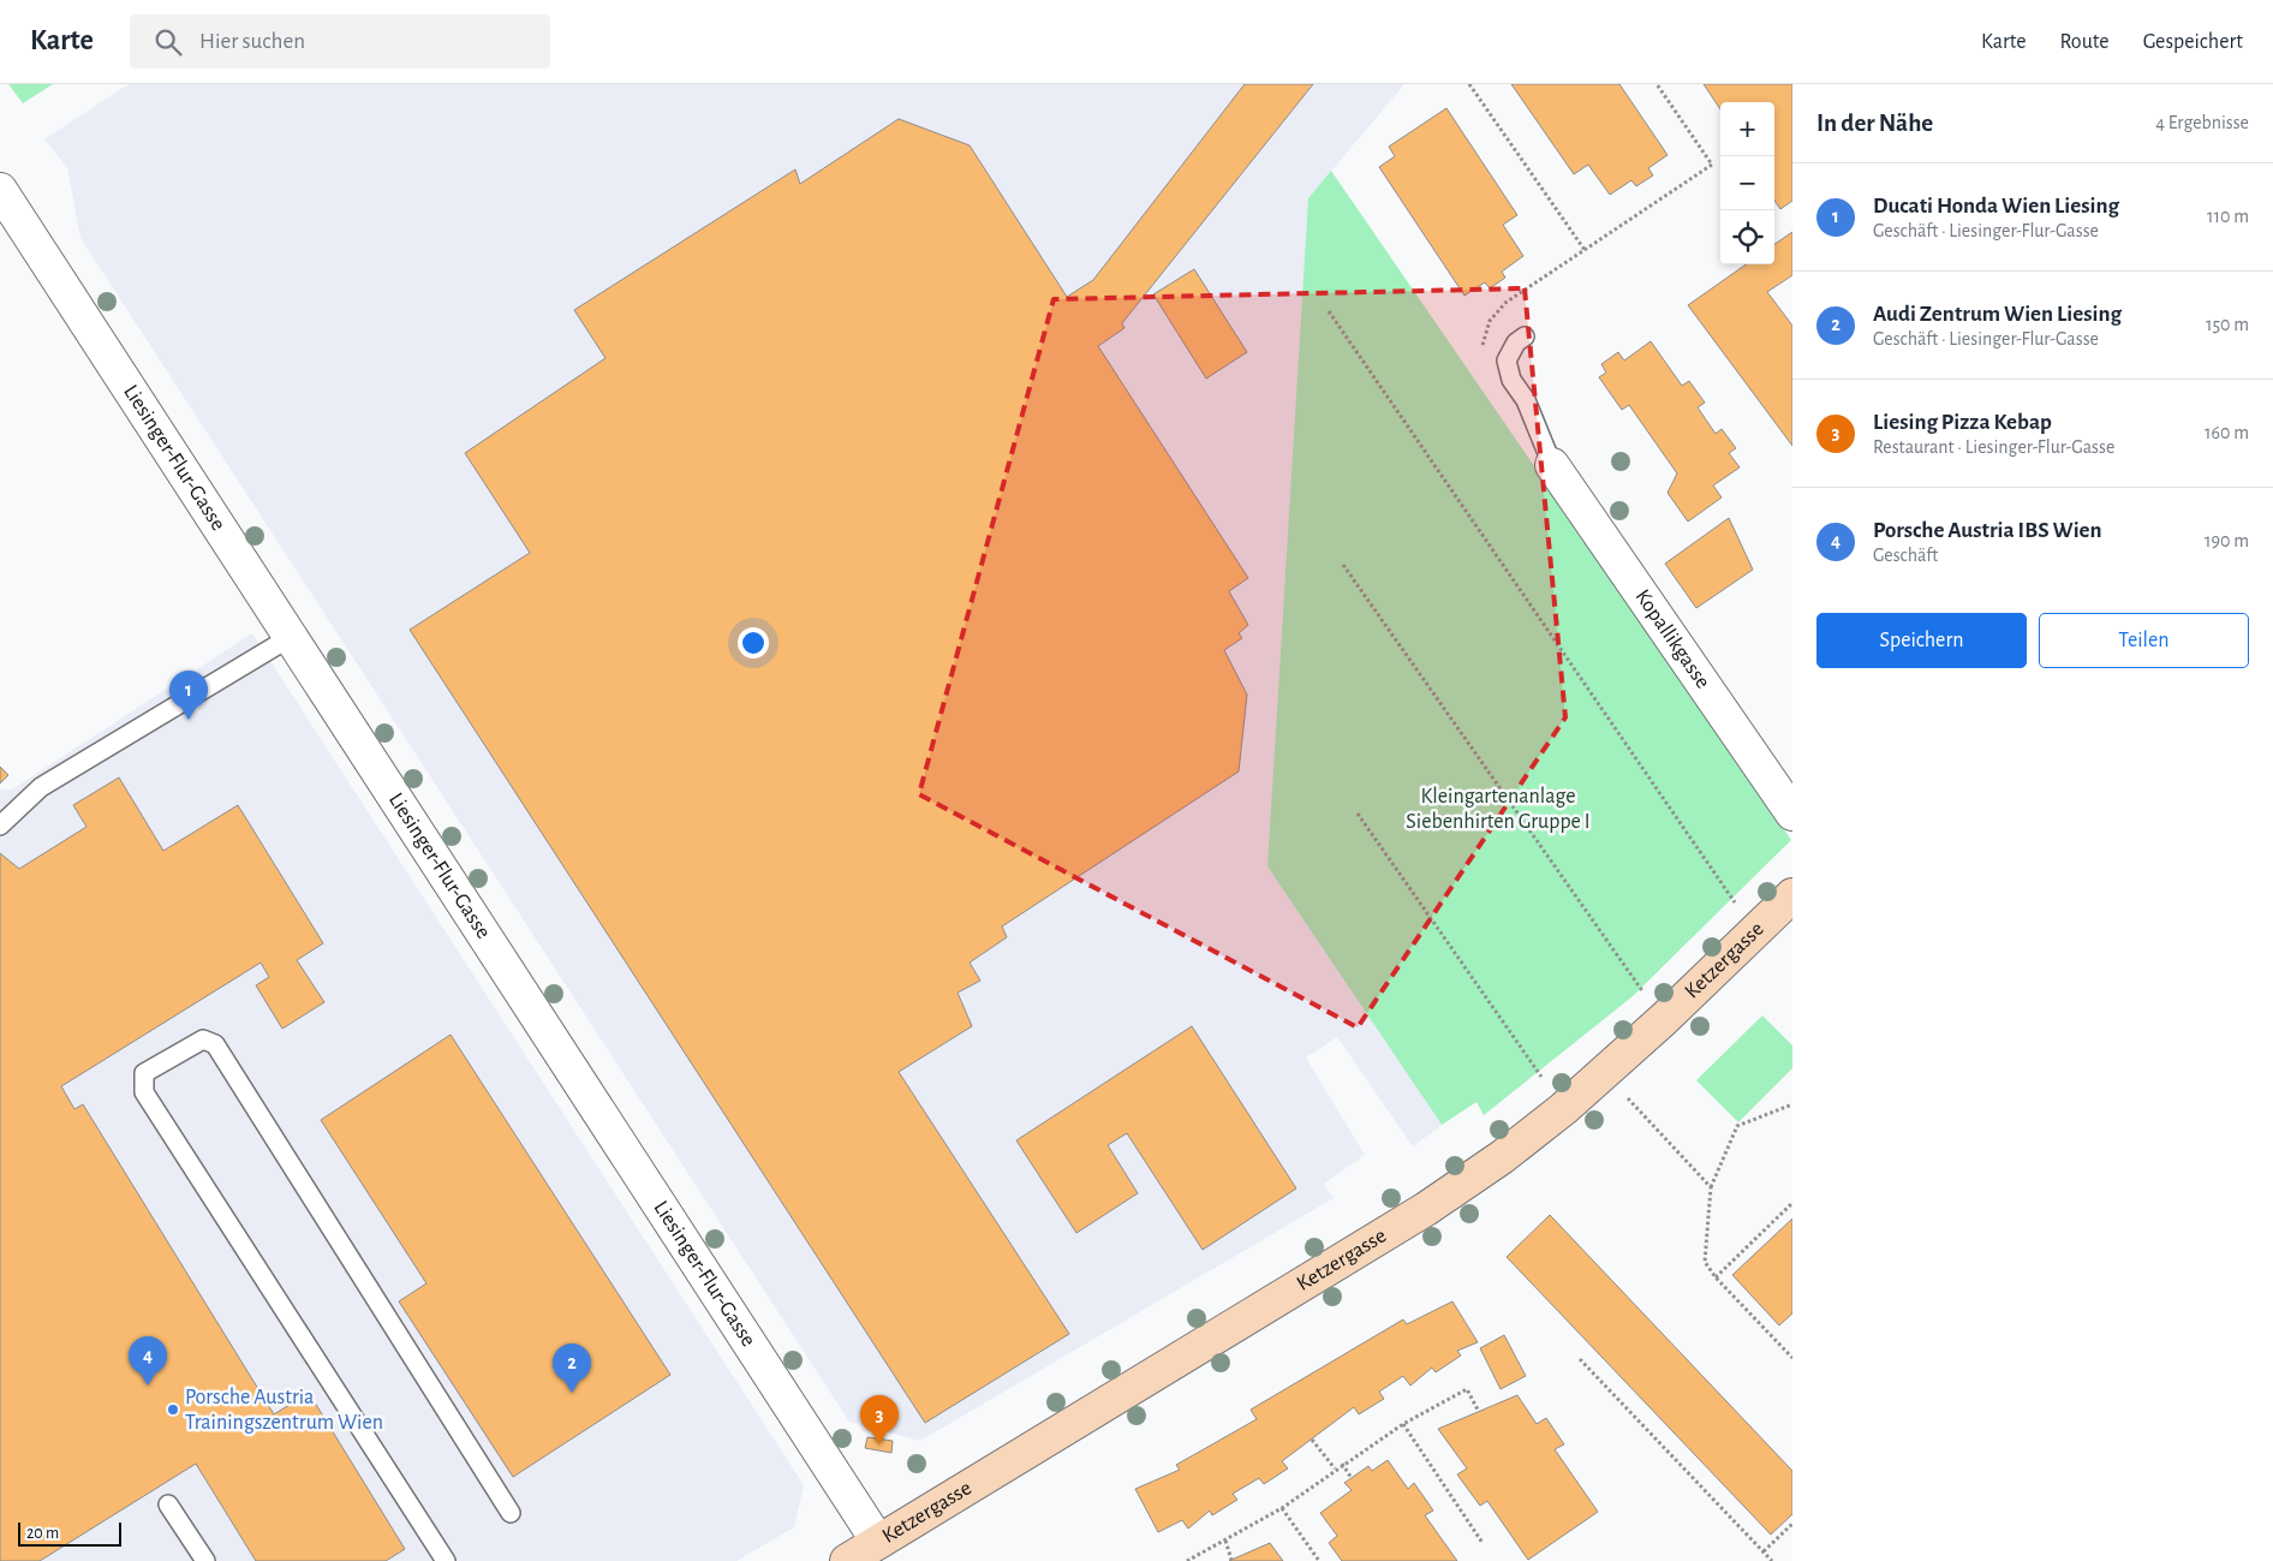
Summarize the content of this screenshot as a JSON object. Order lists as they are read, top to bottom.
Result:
{
  "streets": {
    "main road": ["Ketzergasse"],
    "street": ["Liesinger-Flur-Gasse", "Kopallikgasse"]
  },
  "crossings": [
    ["Liesinger-Flur-Gasse", "Ketzergasse"]
  ],
  "parks": ["Kleingartenanlage Siebenhirten Gruppe I"],
  "places": ["Porsche Austria Trainingszentrum Wien"],
  "scale_bar": "20 m",
  "page": {
    "header": "Karte",
    "search": "Hier suchen",
    "nav": ["Karte", "Route", "Gespeichert"],
    "heading": ["In der Nähe", "4 Ergebnisse"],
    "map_buttons": ["+", "−"],
    "list": [
      {
        "mark": "1",
        "name": "Ducati Honda Wien Liesing",
        "note": "Geschäft · Liesinger-Flur-Gasse",
        "value": "110 m"
      },
      {
        "mark": "2",
        "name": "Audi Zentrum Wien Liesing",
        "note": "Geschäft · Liesinger-Flur-Gasse",
        "value": "150 m"
      },
      {
        "mark": "3",
        "name": "Liesing Pizza Kebap",
        "note": "Restaurant · Liesinger-Flur-Gasse",
        "value": "160 m"
      },
      {
        "mark": "4",
        "name": "Porsche Austria IBS Wien",
        "note": "Geschäft",
        "value": "190 m"
      }
    ],
    "buttons": ["Speichern", "Teilen"],
    "pins": [
      "1",
      "4",
      "2",
      "3"
    ],
    "scale": "20 m"
  }
}
